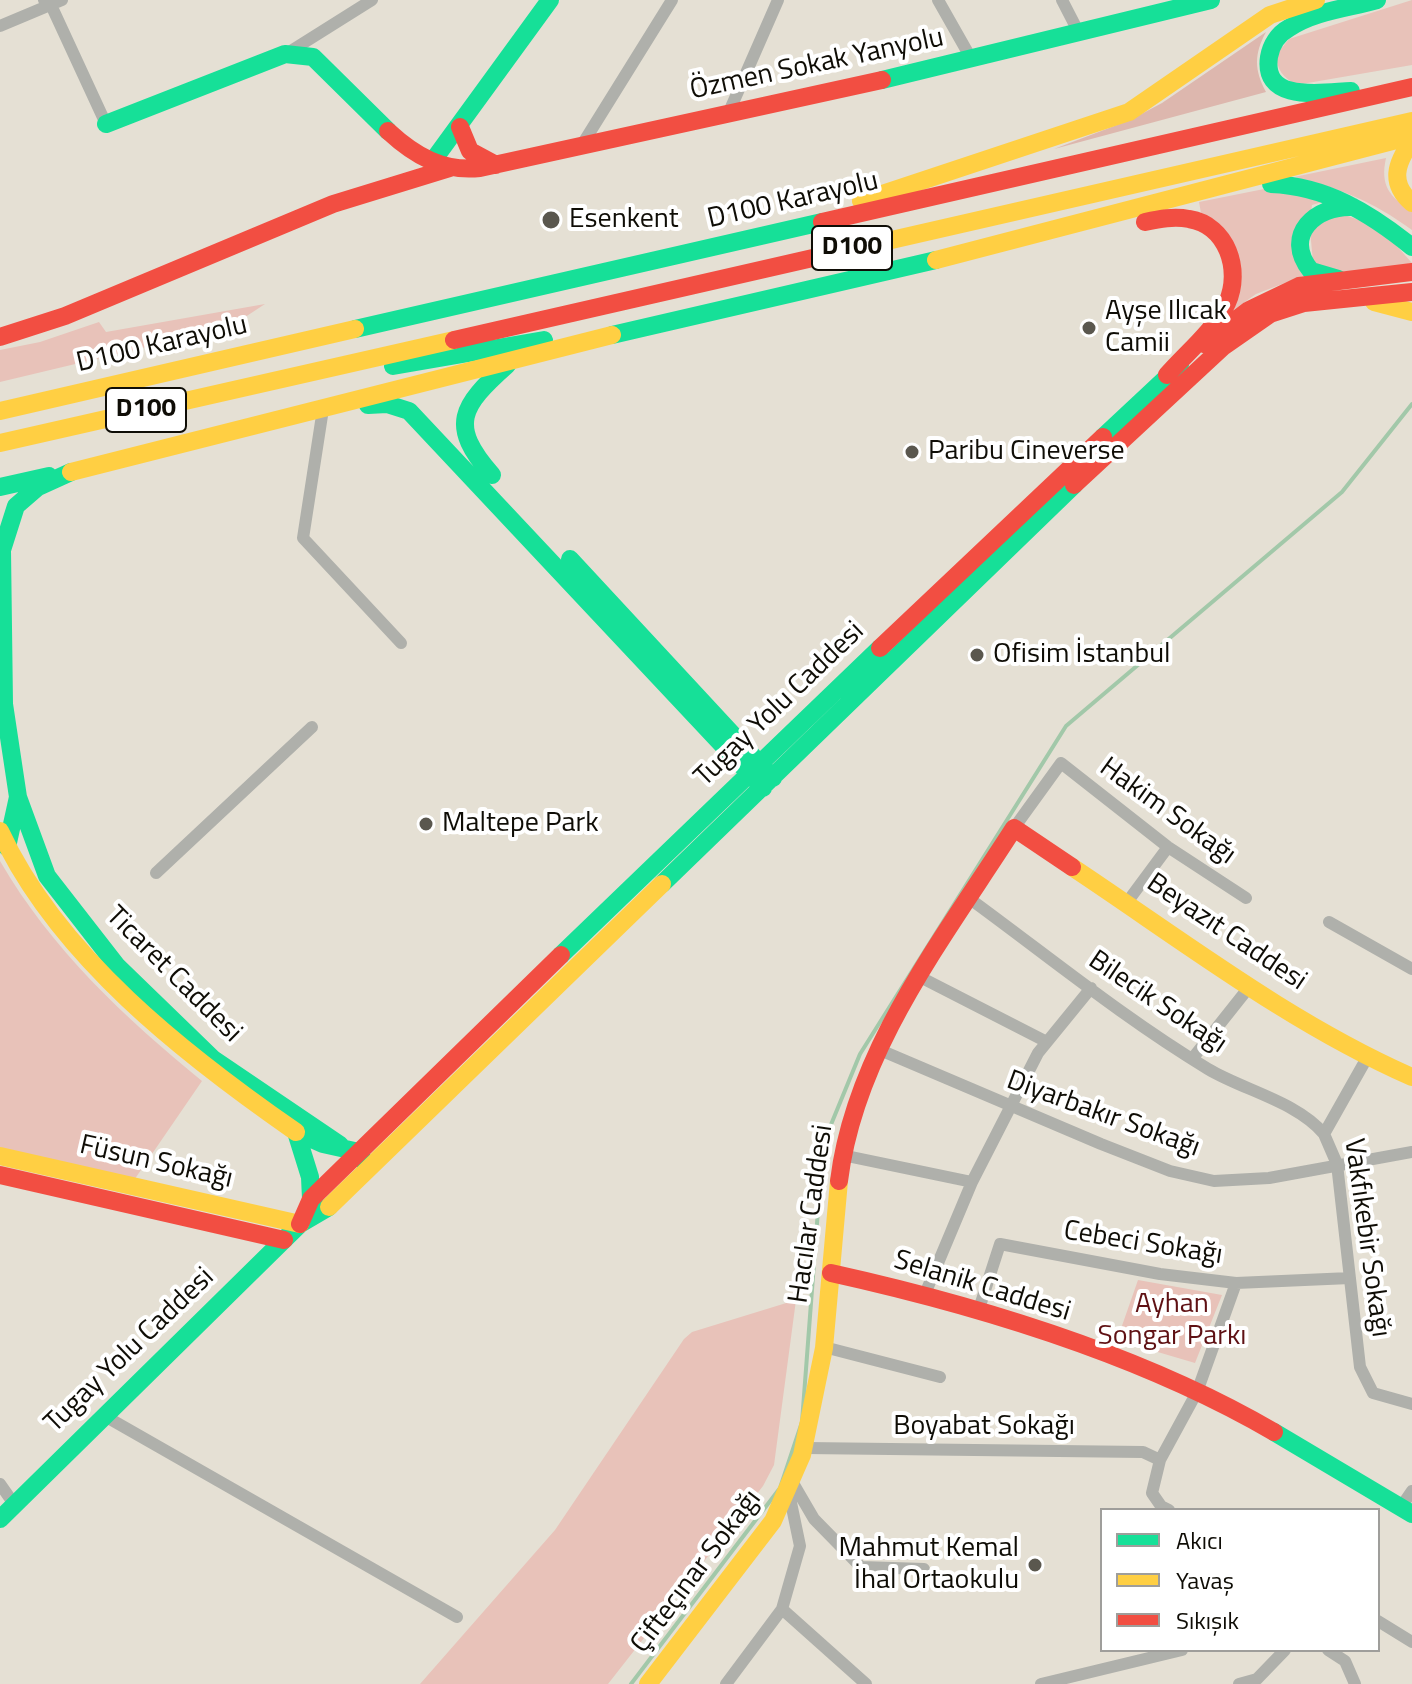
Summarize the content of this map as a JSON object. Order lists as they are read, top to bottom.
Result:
{
  "streets": {
    "main road": [
      "Özmen Sokak Yanyolu",
      "D100 Karayolu",
      "D100",
      "Tugay Yolu Caddesi",
      "Beyazıt Caddesi",
      "Ticaret Caddesi",
      "Füsun Sokağı",
      "Hacılar Caddesi",
      "Selanik Caddesi",
      "Çifteçınar Sokağı"
    ],
    "street": [
      "Hakim Sokağı",
      "Bilecik Sokağı",
      "Diyarbakır Sokağı",
      "Vakfıkebir Sokağı",
      "Cebeci Sokağı",
      "Boyabat Sokağı"
    ]
  },
  "crossings": [
    ["Tugay Yolu Caddesi", "Ticaret Caddesi"],
    ["Tugay Yolu Caddesi", "Füsun Sokağı"],
    ["Hakim Sokağı", "Hacılar Caddesi"],
    ["Beyazıt Caddesi", "Hacılar Caddesi"],
    ["Beyazıt Caddesi", "Vakfıkebir Sokağı"],
    ["Bilecik Sokağı", "Hacılar Caddesi"],
    ["Bilecik Sokağı", "Vakfıkebir Sokağı"],
    ["Diyarbakır Sokağı", "Hacılar Caddesi"],
    ["Diyarbakır Sokağı", "Vakfıkebir Sokağı"],
    ["Hacılar Caddesi", "Selanik Caddesi"],
    ["Hacılar Caddesi", "Boyabat Sokağı"],
    ["Hacılar Caddesi", "Çifteçınar Sokağı"],
    ["Vakfıkebir Sokağı", "Cebeci Sokağı"],
    ["Cebeci Sokağı", "Selanik Caddesi"]
  ],
  "parks": ["Ayhan Songar Parkı"],
  "places": [
    "Esenkent",
    "Ayşe Ilıcak Camii",
    "Paribu Cineverse",
    "Ofisim İstanbul",
    "Maltepe Park",
    "Mahmut Kemal İhal Ortaokulu"
  ],
  "legend": ["Akıcı", "Yavaş", "Sıkışık"]
}
